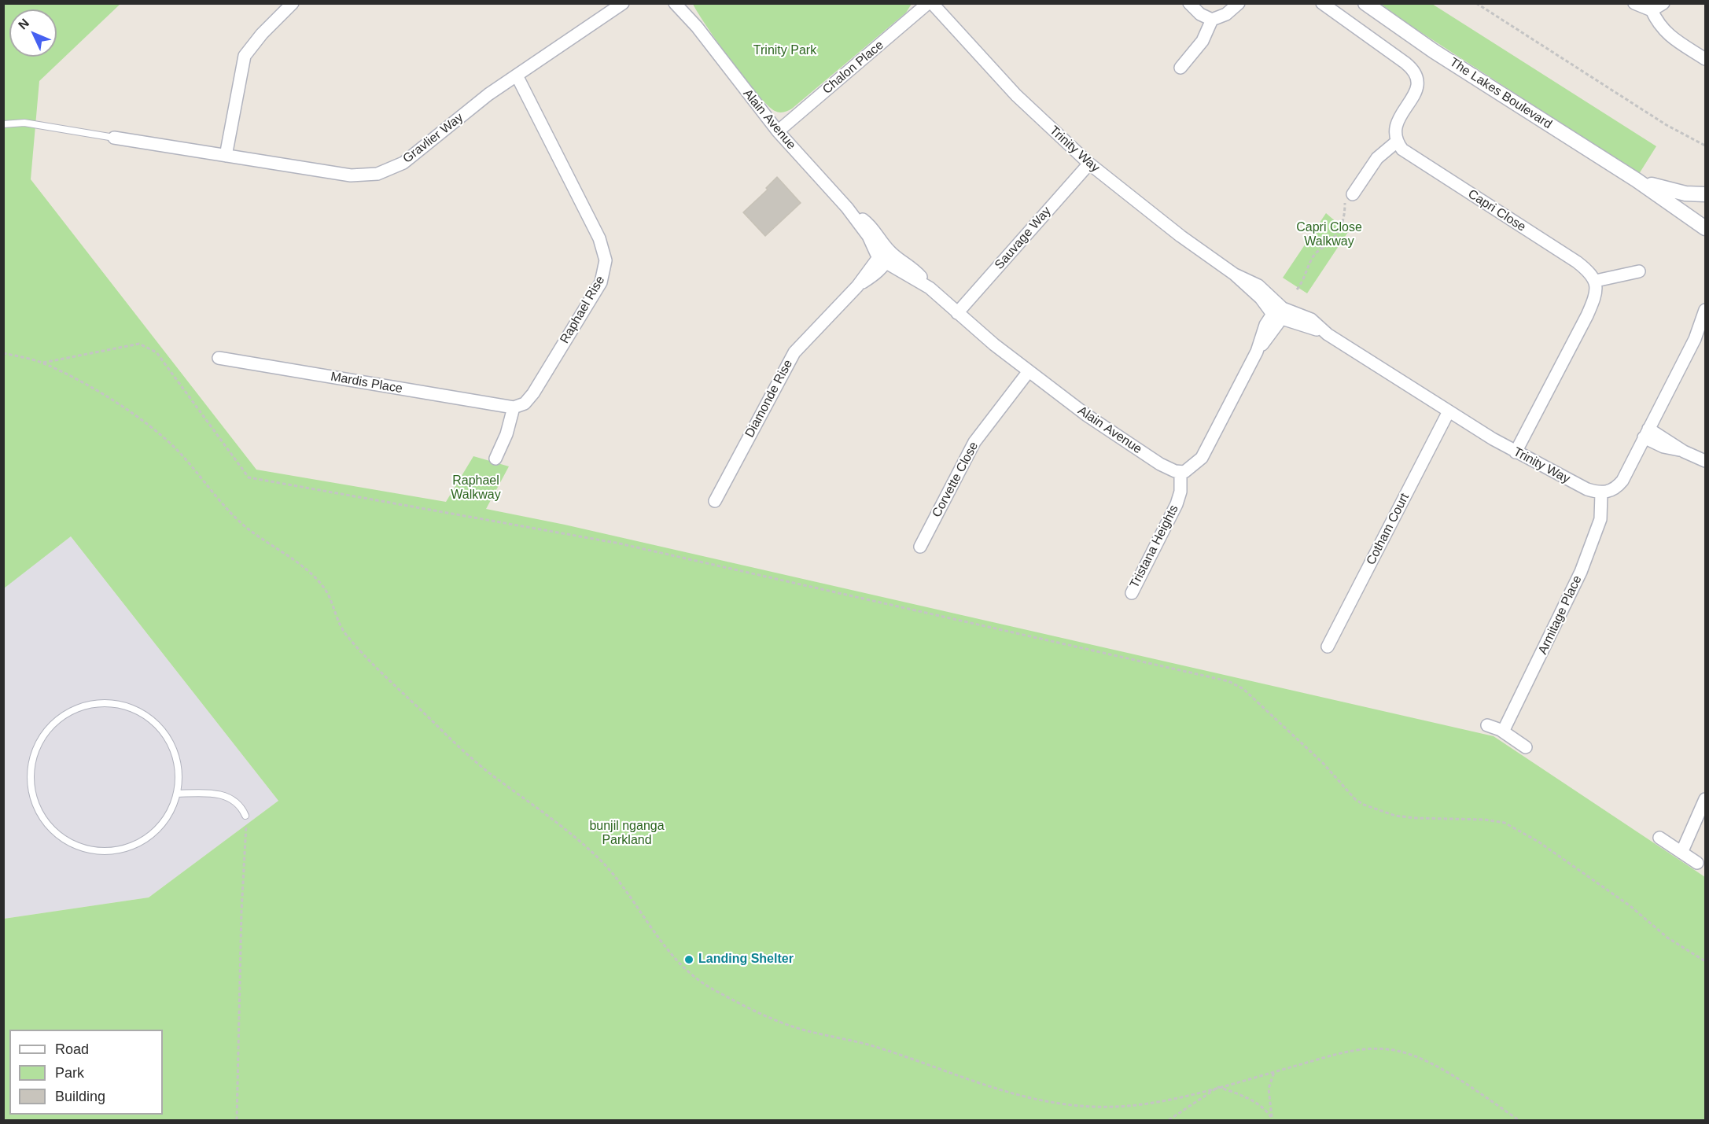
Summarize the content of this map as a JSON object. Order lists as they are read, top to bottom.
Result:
{
  "streets": {
    "street": [
      "Chalon Place",
      "The Lakes Boulevard",
      "Alain Avenue",
      "Gravlier Way",
      "Trinity Way",
      "Capri Close",
      "Sauvage Way",
      "Raphael Rise",
      "Mardis Place",
      "Diamonde Rise",
      "Corvette Close",
      "Cotham Court",
      "Tristana Heights",
      "Armitage Place"
    ]
  },
  "crossings": [
    ["Chalon Place", "Alain Avenue"],
    ["Alain Avenue", "Sauvage Way"],
    ["Alain Avenue", "Diamonde Rise"],
    ["Alain Avenue", "Corvette Close"],
    ["Alain Avenue", "Tristana Heights"],
    ["Gravlier Way", "Raphael Rise"],
    ["Trinity Way", "Sauvage Way"],
    ["Trinity Way", "Cotham Court"],
    ["Trinity Way", "Armitage Place"],
    ["Raphael Rise", "Mardis Place"]
  ],
  "parks": [
    "Trinity Park",
    "Capri Close Walkway",
    "Raphael Walkway",
    "bunjil nganga Parkland"
  ],
  "places": ["Landing Shelter"],
  "legend": ["Road", "Park", "Building"],
  "north": "top left"
}
